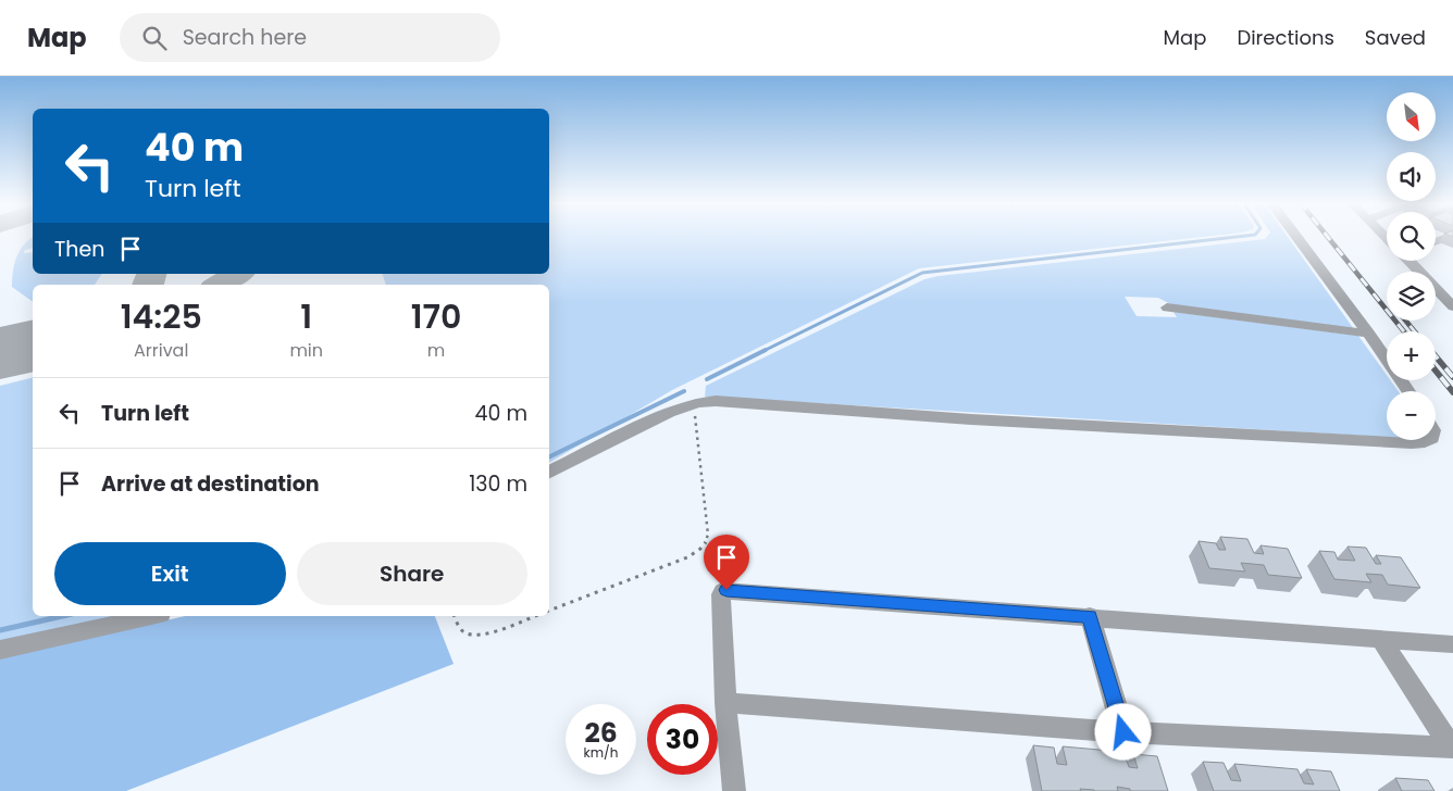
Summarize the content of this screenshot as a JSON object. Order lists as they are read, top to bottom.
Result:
{
  "north": "bottom right",
  "page": {
    "header": "Map",
    "search": "Search here",
    "nav": ["Map", "Directions", "Saved"],
    "map_buttons": ["+", "−"],
    "turn": ["40 m", "Turn left"],
    "then": "Then",
    "eta": [
      "14:25",
      "Arrival",
      "1",
      "min",
      "170",
      "m"
    ],
    "list": [
      {
        "name": "Turn left",
        "value": "40 m"
      },
      {
        "name": "Arrive at destination",
        "value": "130 m"
      }
    ],
    "buttons": ["Exit", "Share"],
    "speed": "26 km/h",
    "limit": "30"
  }
}
